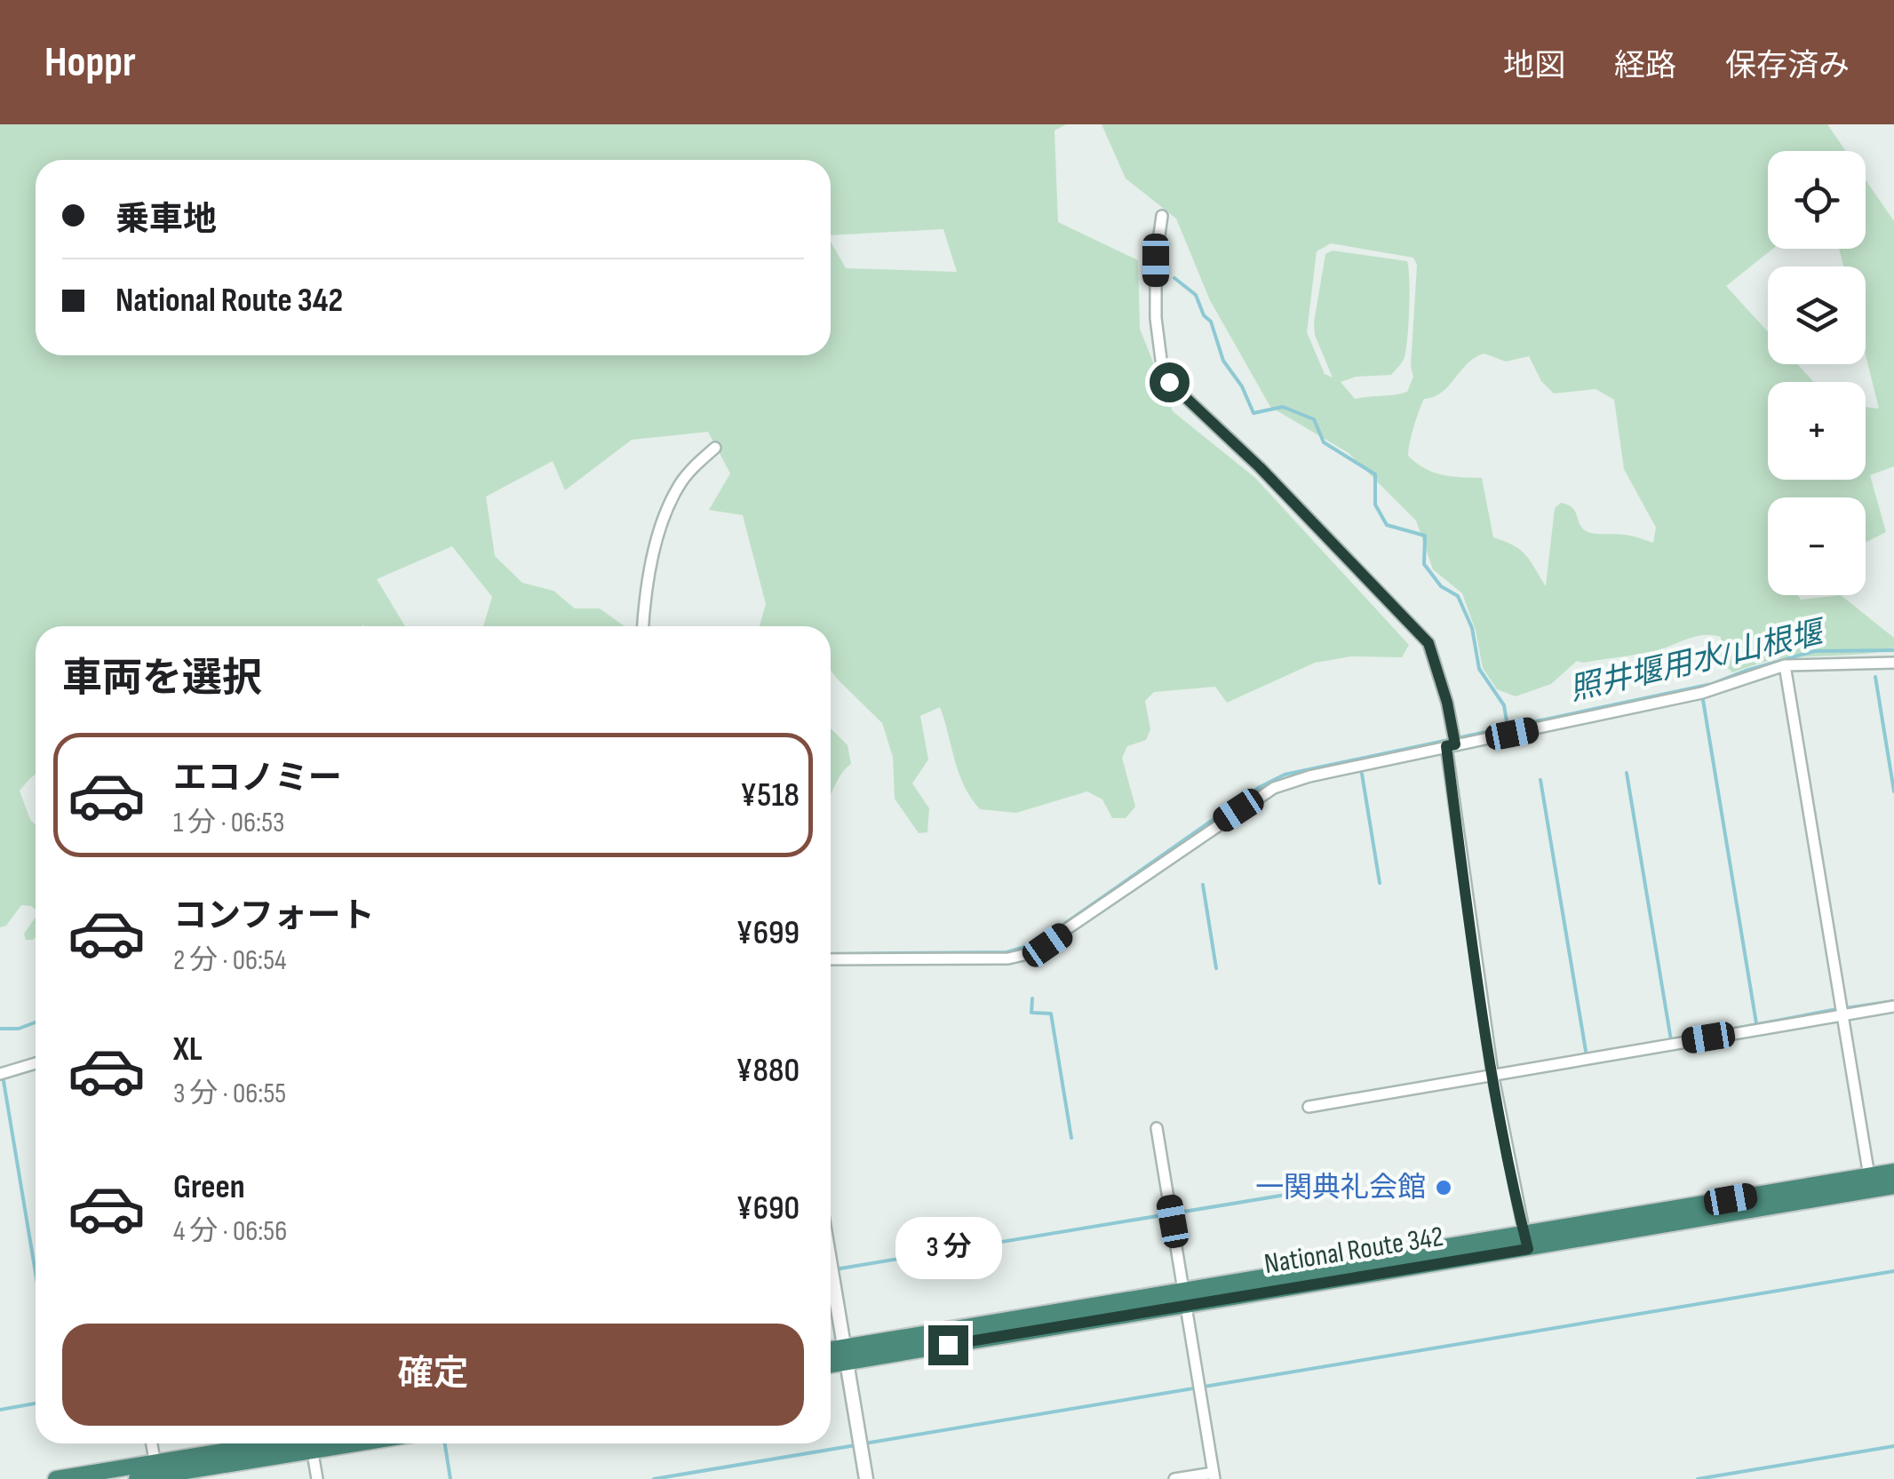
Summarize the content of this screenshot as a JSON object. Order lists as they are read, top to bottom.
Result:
{
  "streets": {
    "highway": ["National Route 342"]
  },
  "water": ["照井堰用水/山根堰"],
  "places": ["一関典礼会館"],
  "page": {
    "header": "Hoppr",
    "nav": ["地図", "経路", "保存済み"],
    "map_buttons": ["+", "−"],
    "banner": ["乗車地", "National Route 342"],
    "heading": "車両を選択",
    "list": [
      {
        "name": "エコノミー",
        "note": "1 分 · 06:53",
        "value": "¥518"
      },
      {
        "name": "コンフォート",
        "note": "2 分 · 06:54",
        "value": "¥699"
      },
      {
        "name": "XL",
        "note": "3 分 · 06:55",
        "value": "¥880"
      },
      {
        "name": "Green",
        "note": "4 分 · 06:56",
        "value": "¥690"
      }
    ],
    "bubble": "3 分",
    "buttons": "確定"
  }
}
